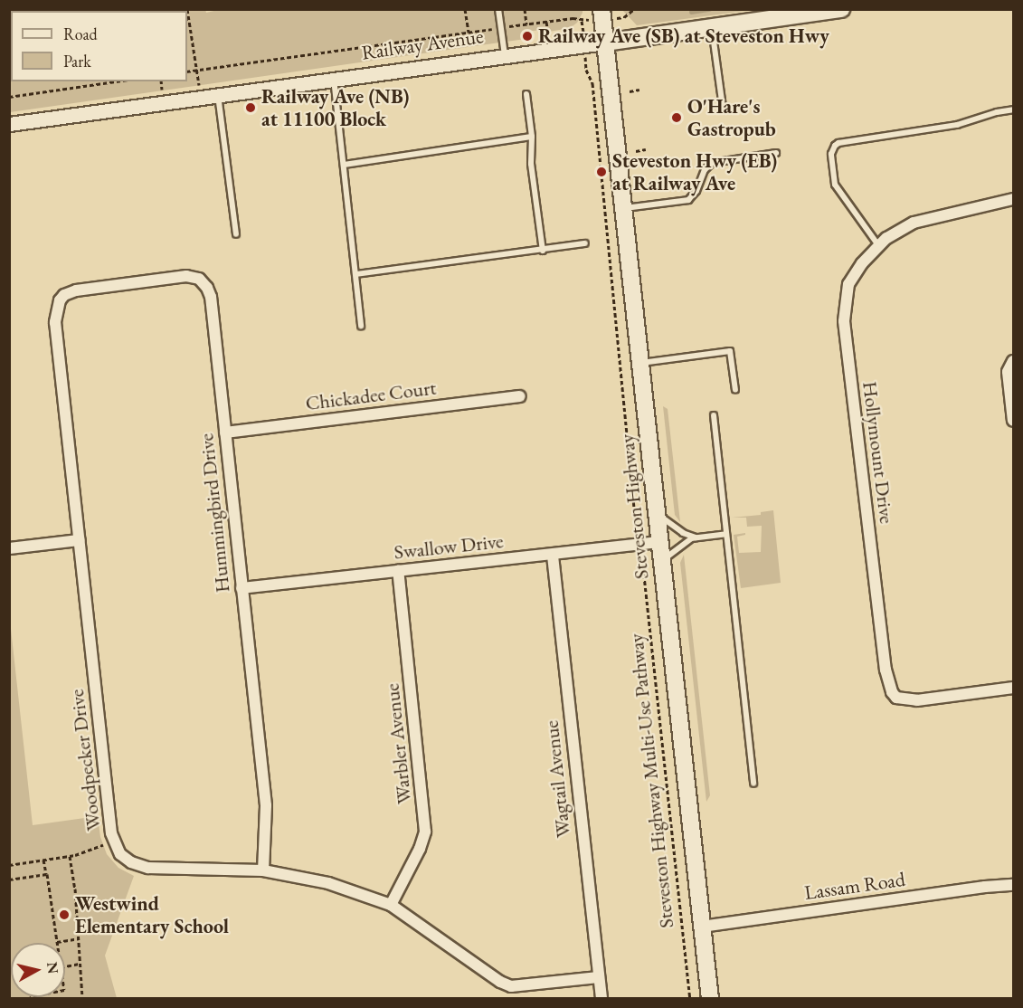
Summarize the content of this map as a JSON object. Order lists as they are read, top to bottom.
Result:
{
  "streets": {
    "main road": ["Railway Avenue", "Steveston Highway"],
    "street": [
      "Chickadee Court",
      "Hollymount Drive",
      "Hummingbird Drive",
      "Swallow Drive",
      "Warbler Avenue",
      "Woodpecker Drive",
      "Wagtail Avenue",
      "Lassam Road"
    ],
    "path": ["Steveston Highway Multi-Use Pathway"]
  },
  "crossings": [
    ["Railway Avenue", "Steveston Highway"],
    ["Chickadee Court", "Hummingbird Drive"],
    ["Steveston Highway", "Swallow Drive"],
    ["Steveston Highway", "Lassam Road"],
    ["Hummingbird Drive", "Swallow Drive"],
    ["Hummingbird Drive", "Woodpecker Drive"],
    ["Swallow Drive", "Warbler Avenue"],
    ["Swallow Drive", "Wagtail Avenue"],
    ["Warbler Avenue", "Woodpecker Drive"],
    ["Woodpecker Drive", "Wagtail Avenue"]
  ],
  "places": [
    "Railway Ave (SB) at Steveston Hwy",
    "Railway Ave (NB) at 11100 Block",
    "O'Hare's Gastropub",
    "Steveston Hwy (EB) at Railway Ave",
    "Westwind Elementary School"
  ],
  "legend": ["Road", "Park"],
  "north": "right"
}
